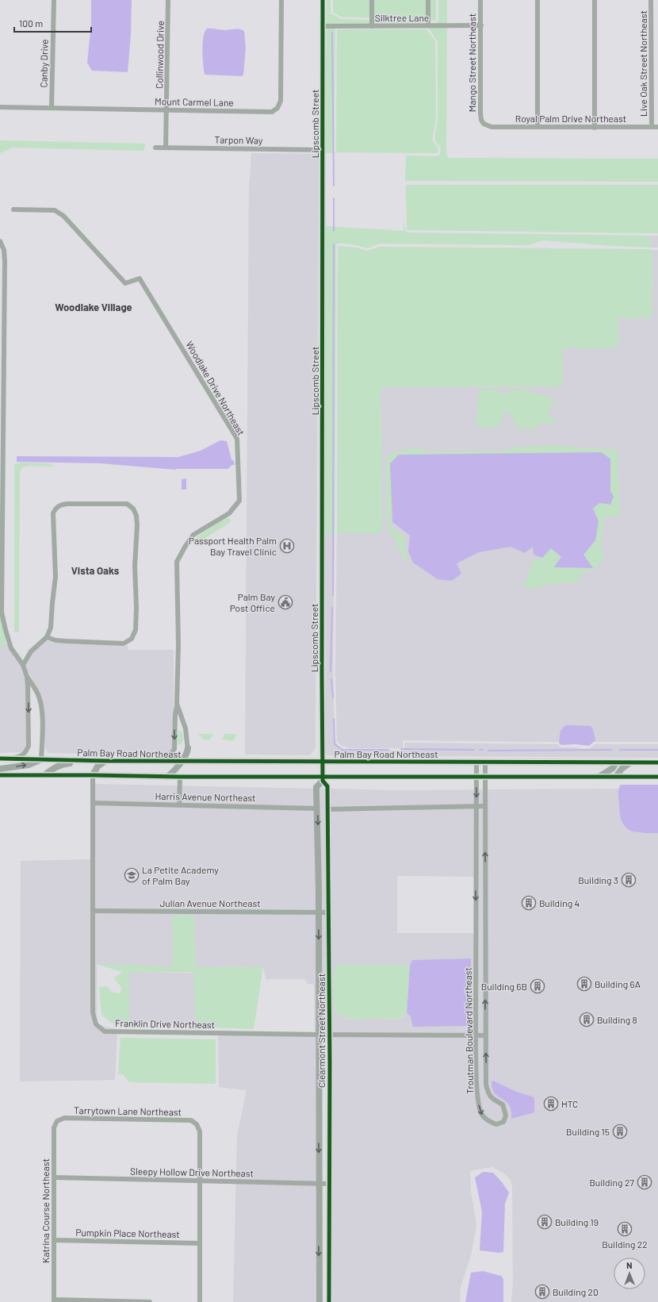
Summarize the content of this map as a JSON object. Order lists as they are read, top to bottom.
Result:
{
  "streets": {
    "street": [
      "Silktree Lane",
      "Collinwood Drive",
      "Mango Street Northeast",
      "Canby Drive",
      "Live Oak Street Northeast",
      "Mount Carmel Lane",
      "Royal Palm Drive Northeast",
      "Lipscomb Street",
      "Tarpon Way",
      "Woodlake Drive Northeast",
      "Palm Bay Road Northeast",
      "Harris Avenue Northeast",
      "Julian Avenue Northeast",
      "Franklin Drive Northeast",
      "Clearmont Street Northeast",
      "Troutman Boulevard Northeast",
      "Tarrytown Lane Northeast",
      "Sleepy Hollow Drive Northeast",
      "Katrina Course Northeast",
      "Pumpkin Place Northeast"
    ]
  },
  "crossings": [
    ["Silktree Lane", "Mango Street Northeast"],
    ["Silktree Lane", "Lipscomb Street"],
    ["Collinwood Drive", "Mount Carmel Lane"],
    ["Collinwood Drive", "Tarpon Way"],
    ["Mango Street Northeast", "Royal Palm Drive Northeast"],
    ["Canby Drive", "Mount Carmel Lane"],
    ["Live Oak Street Northeast", "Royal Palm Drive Northeast"],
    ["Lipscomb Street", "Tarpon Way"],
    ["Lipscomb Street", "Palm Bay Road Northeast"],
    ["Lipscomb Street", "Clearmont Street Northeast"],
    ["Woodlake Drive Northeast", "Palm Bay Road Northeast"],
    ["Palm Bay Road Northeast", "Clearmont Street Northeast"],
    ["Palm Bay Road Northeast", "Troutman Boulevard Northeast"],
    ["Harris Avenue Northeast", "Franklin Drive Northeast"],
    ["Harris Avenue Northeast", "Clearmont Street Northeast"],
    ["Julian Avenue Northeast", "Franklin Drive Northeast"],
    ["Julian Avenue Northeast", "Clearmont Street Northeast"],
    ["Franklin Drive Northeast", "Clearmont Street Northeast"],
    ["Franklin Drive Northeast", "Troutman Boulevard Northeast"],
    ["Clearmont Street Northeast", "Sleepy Hollow Drive Northeast"],
    ["Tarrytown Lane Northeast", "Sleepy Hollow Drive Northeast"],
    ["Tarrytown Lane Northeast", "Katrina Course Northeast"],
    ["Sleepy Hollow Drive Northeast", "Katrina Course Northeast"],
    ["Katrina Course Northeast", "Pumpkin Place Northeast"]
  ],
  "districts": ["Woodlake Village", "Vista Oaks"],
  "places": {
    "hospital": ["Passport Health Palm Bay Travel Clinic"],
    "public building": ["Palm Bay Post Office"],
    "school or university": ["La Petite Academy of Palm Bay"],
    "building": [
      "Building 3",
      "Building 4",
      "Building 6A",
      "Building 6B",
      "Building 8",
      "HTC",
      "Building 15",
      "Building 27",
      "Building 19",
      "Building 22",
      "Building 20"
    ]
  },
  "scale_bar": "100 m",
  "north": "top"
}
